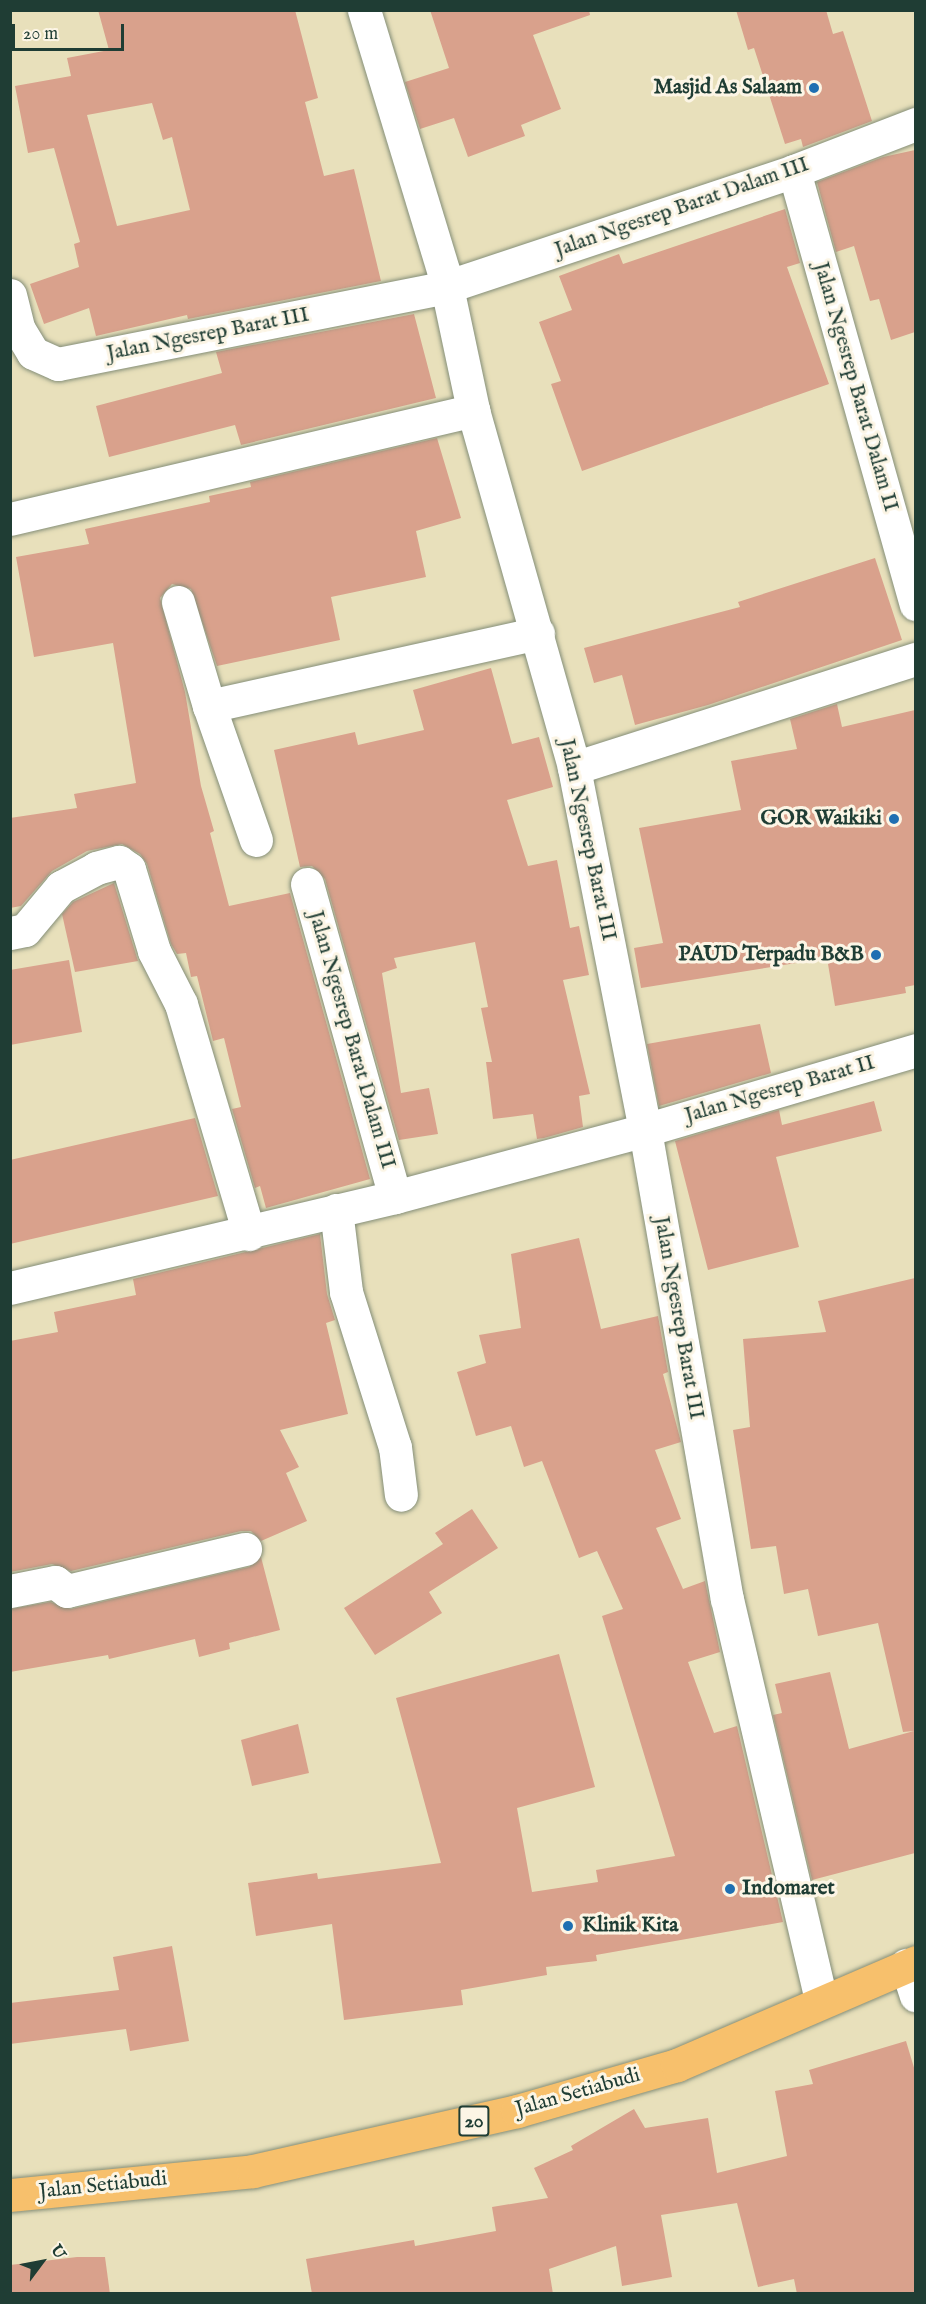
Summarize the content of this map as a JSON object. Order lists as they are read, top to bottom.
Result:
{
  "streets": {
    "highway": ["Jalan Setiabudi", "20"],
    "street": [
      "Jalan Ngesrep Barat Dalam III",
      "Jalan Ngesrep Barat III",
      "Jalan Ngesrep Barat Dalam II",
      "Jalan Ngesrep Barat II"
    ]
  },
  "crossings": [
    ["Jalan Ngesrep Barat Dalam III", "Jalan Ngesrep Barat III"],
    ["Jalan Ngesrep Barat Dalam III", "Jalan Ngesrep Barat Dalam II"],
    ["Jalan Ngesrep Barat Dalam III", "Jalan Ngesrep Barat II"],
    ["Jalan Ngesrep Barat III", "Jalan Ngesrep Barat II"],
    ["Jalan Ngesrep Barat III", "Jalan Setiabudi"]
  ],
  "places": [
    "Masjid As Salaam",
    "GOR Waikiki",
    "PAUD Terpadu B&B",
    "Indomaret",
    "Klinik Kita"
  ],
  "scale_bar": "20 m",
  "north": "top right"
}
